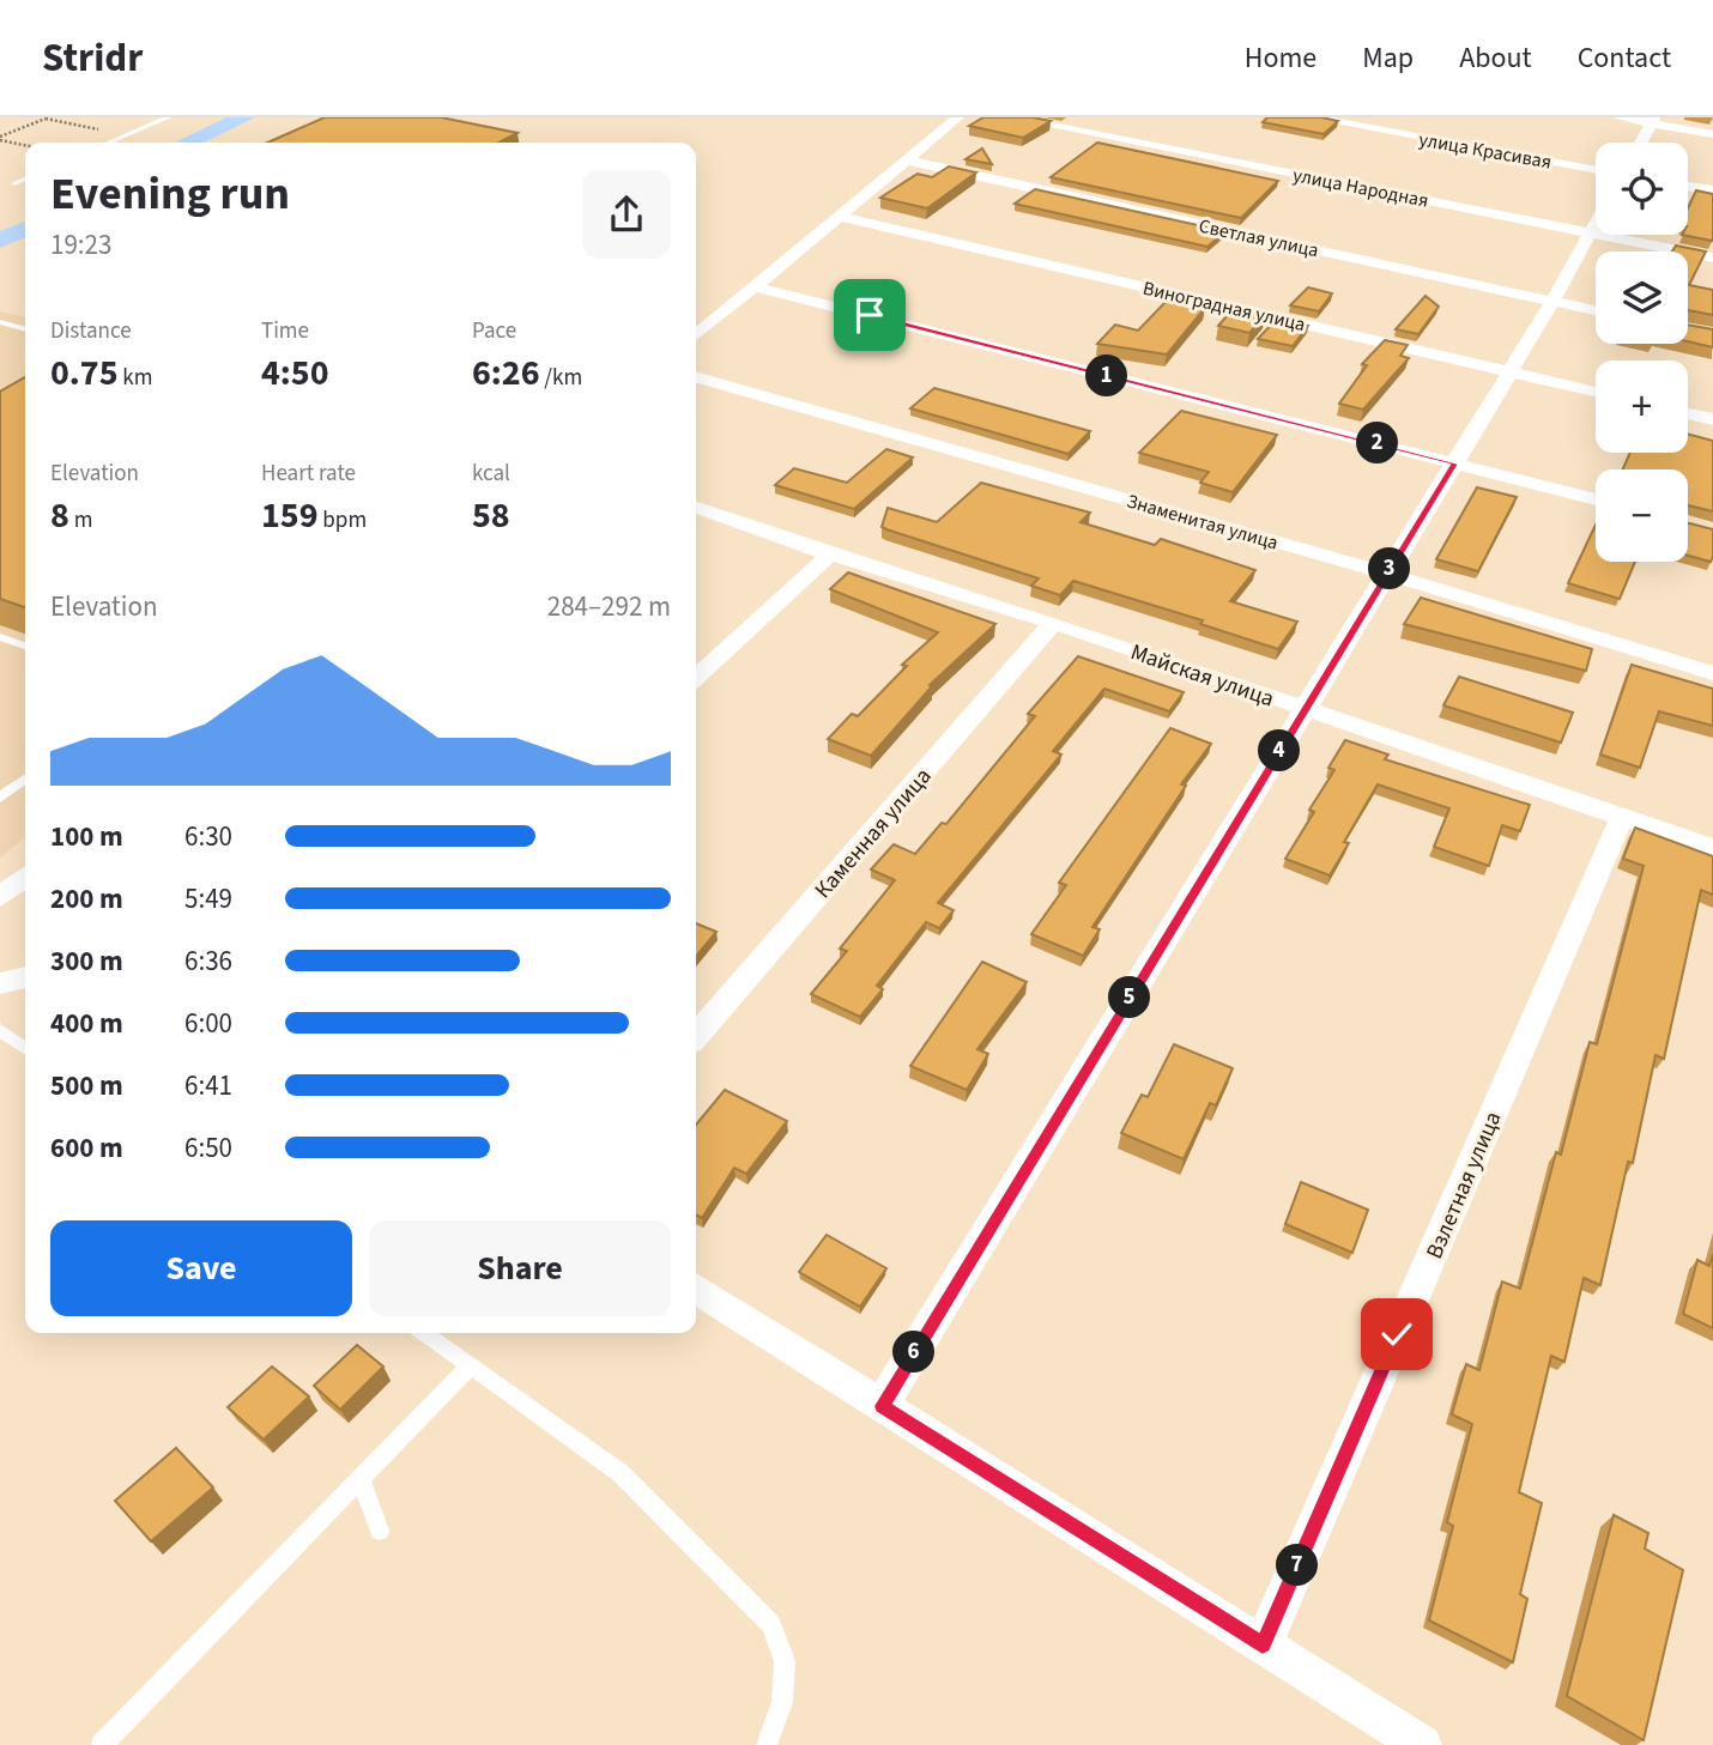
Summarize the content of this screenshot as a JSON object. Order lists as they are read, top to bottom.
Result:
{
  "streets": {
    "street": [
      "улица Красивая",
      "улица Народная",
      "Светлая улица",
      "Виноградная улица",
      "Знаменитая улица",
      "Майская улица",
      "Каменная улица",
      "Взлетная улица"
    ]
  },
  "crossings": [
    ["Майская улица", "Каменная улица"],
    ["Майская улица", "Взлетная улица"]
  ],
  "page": {
    "header": "Stridr",
    "nav": [
      "Home",
      "Map",
      "About",
      "Contact"
    ],
    "map_buttons": ["+", "−"],
    "heading": ["Evening run", "19:23"],
    "stats": [
      ["Distance", "0.75 km"],
      ["Time", "4:50"],
      ["Pace", "6:26 /km"],
      ["Elevation", "8 m"],
      ["Heart rate", "159 bpm"],
      ["kcal", "58"]
    ],
    "pins": [
      "1",
      "2",
      "3",
      "4",
      "5",
      "6",
      "7"
    ],
    "chart": ["Elevation", "284–292 m"],
    "list": [
      {
        "name": "100 m",
        "note": "6:30"
      },
      {
        "name": "200 m",
        "note": "5:49"
      },
      {
        "name": "300 m",
        "note": "6:36"
      },
      {
        "name": "400 m",
        "note": "6:00"
      },
      {
        "name": "500 m",
        "note": "6:41"
      },
      {
        "name": "600 m",
        "note": "6:50"
      }
    ],
    "buttons": ["Save", "Share"]
  }
}
